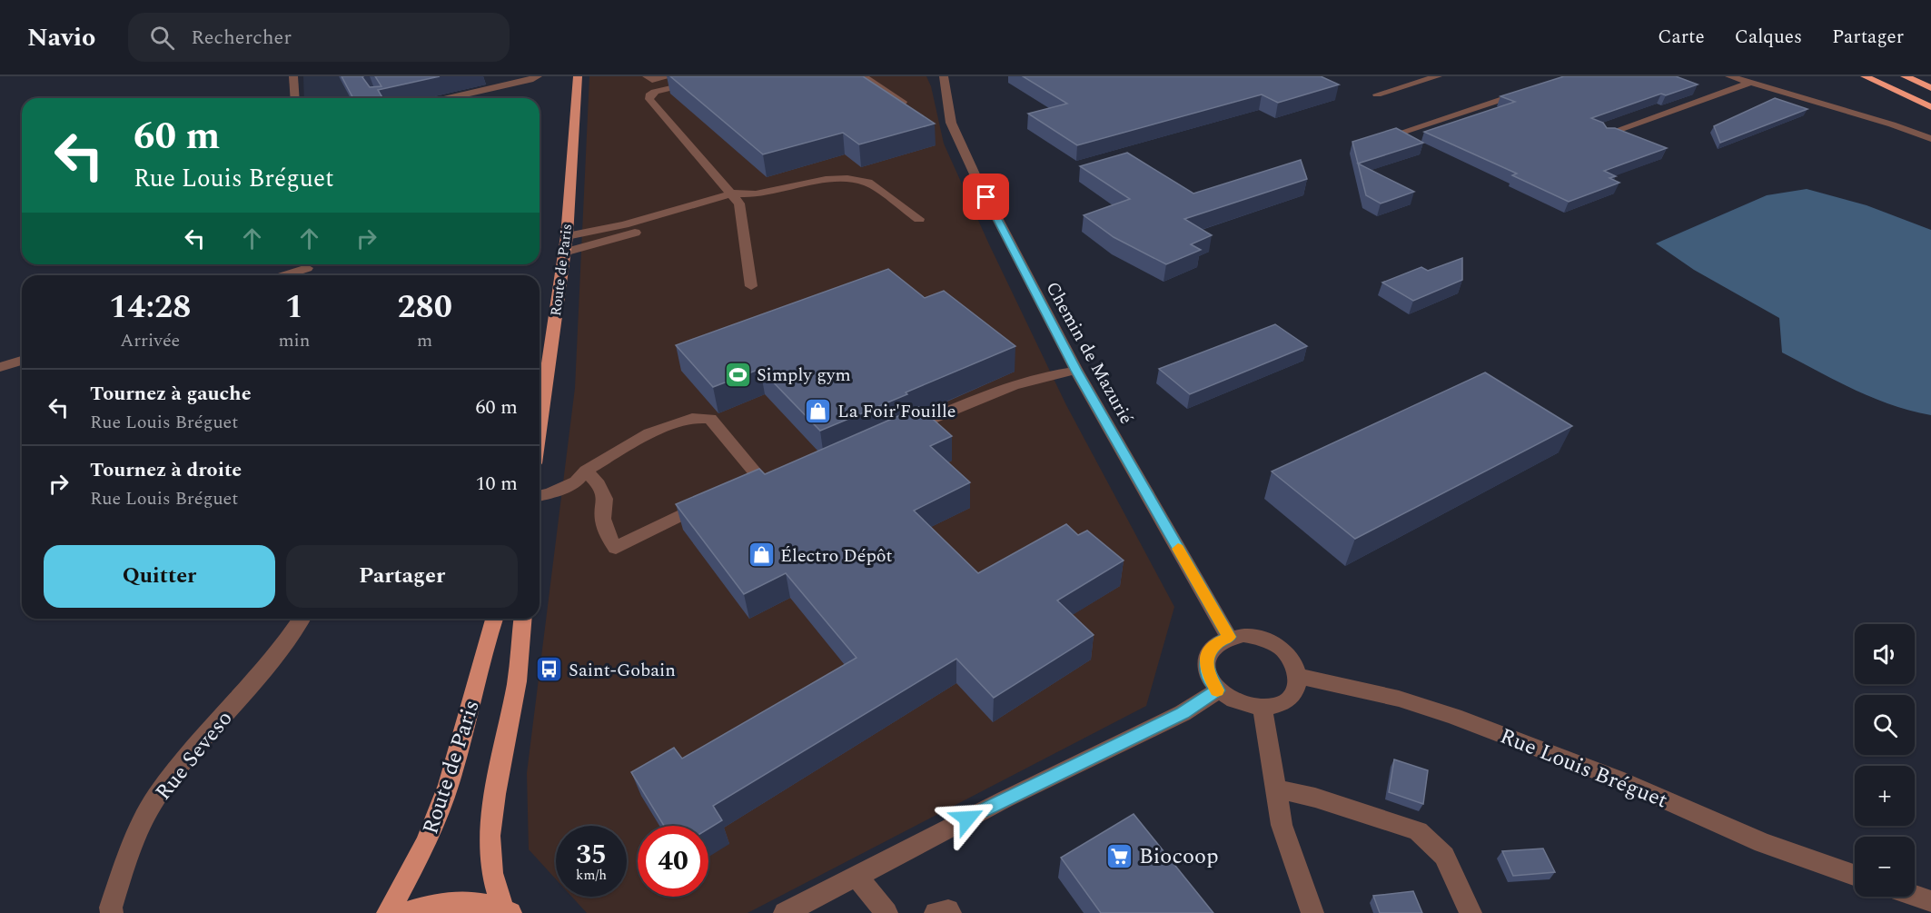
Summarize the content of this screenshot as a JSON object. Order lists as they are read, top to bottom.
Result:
{
  "streets": {
    "main road": ["Route de Paris"],
    "street": ["Chemin de Mazurié", "Rue Seveso", "Rue Louis Bréguet"]
  },
  "crossings": [
    ["Chemin de Mazurié", "Rue Louis Bréguet"]
  ],
  "places": {
    "sports": ["Simply gym"],
    "shop": ["La Foir'Fouille", "Électro Dépôt"],
    "bus stop": ["Saint-Gobain"],
    "supermarket": ["Biocoop"]
  },
  "page": {
    "header": "Navio",
    "search": "Rechercher",
    "nav": ["Carte", "Calques", "Partager"],
    "turn": ["60 m", "Rue Louis Bréguet"],
    "eta": [
      "14:28",
      "Arrivée",
      "1",
      "min",
      "280",
      "m"
    ],
    "list": [
      {
        "name": "Tournez à gauche",
        "note": "Rue Louis Bréguet",
        "value": "60 m"
      },
      {
        "name": "Tournez à droite",
        "note": "Rue Louis Bréguet",
        "value": "10 m"
      }
    ],
    "buttons": ["Quitter", "Partager"],
    "map_buttons": ["+", "−"],
    "speed": "35 km/h",
    "limit": "40"
  }
}
